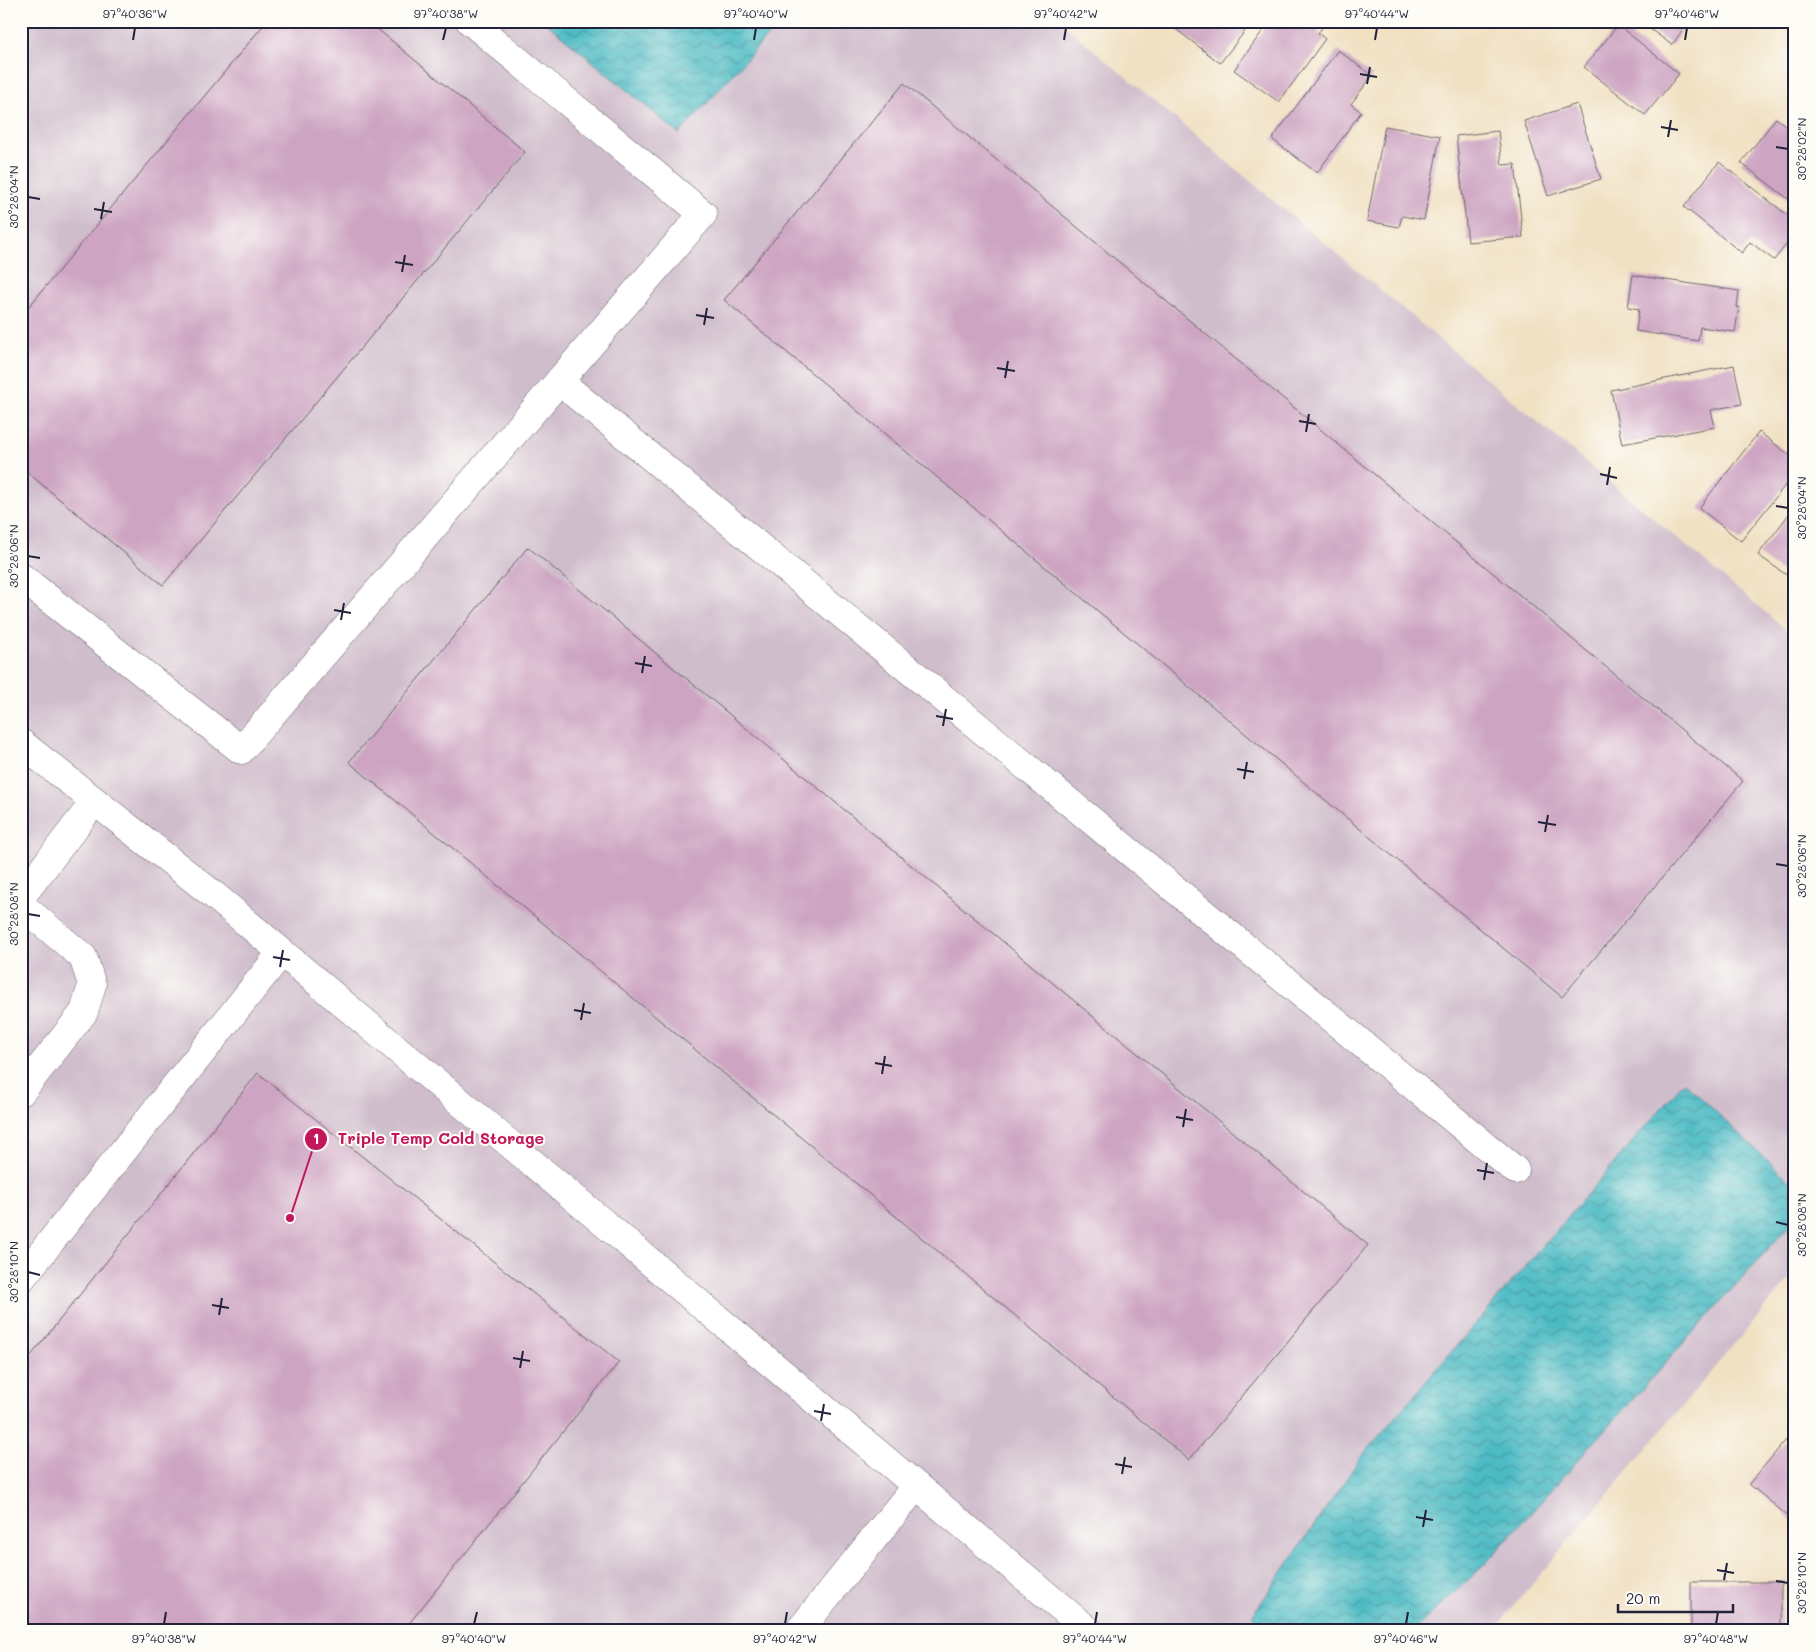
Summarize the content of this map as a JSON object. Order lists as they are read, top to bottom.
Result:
{
  "places": ["Triple Temp Cold Storage"],
  "scale_bar": "20 m",
  "coordinates": [
    "97°40'36\"W",
    "97°40'38\"W",
    "97°40'40\"W",
    "97°40'42\"W",
    "97°40'44\"W",
    "97°40'46\"W",
    "30°28'02\"N",
    "30°28'04\"N",
    "30°28'06\"N",
    "30°28'08\"N",
    "30°28'10\"N",
    "97°40'48\"W"
  ]
}
